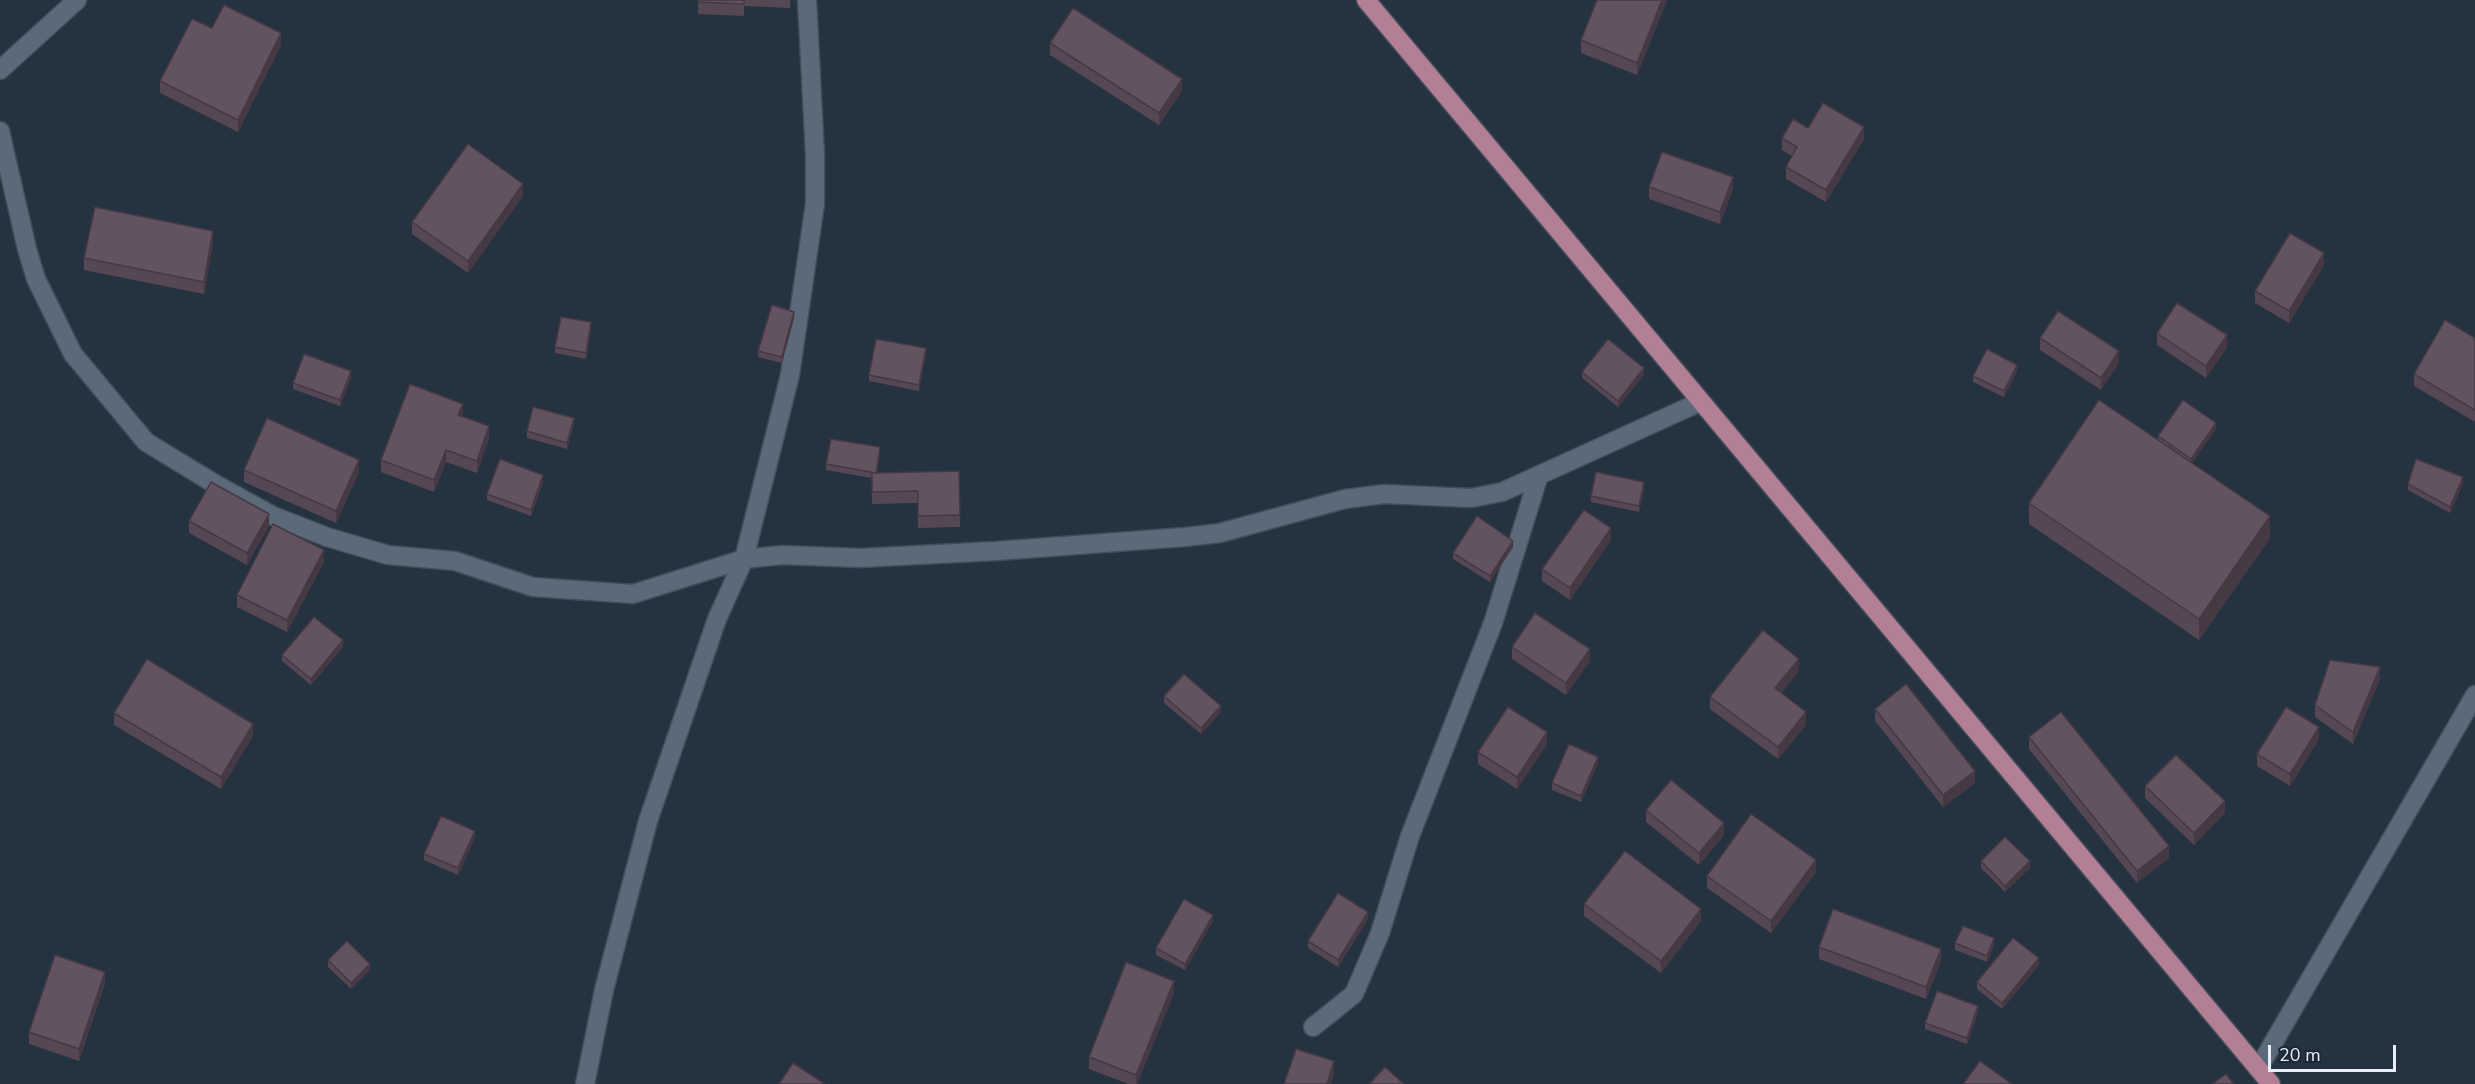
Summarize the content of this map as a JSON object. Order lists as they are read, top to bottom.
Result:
{
  "scale_bar": "20 m"
}
